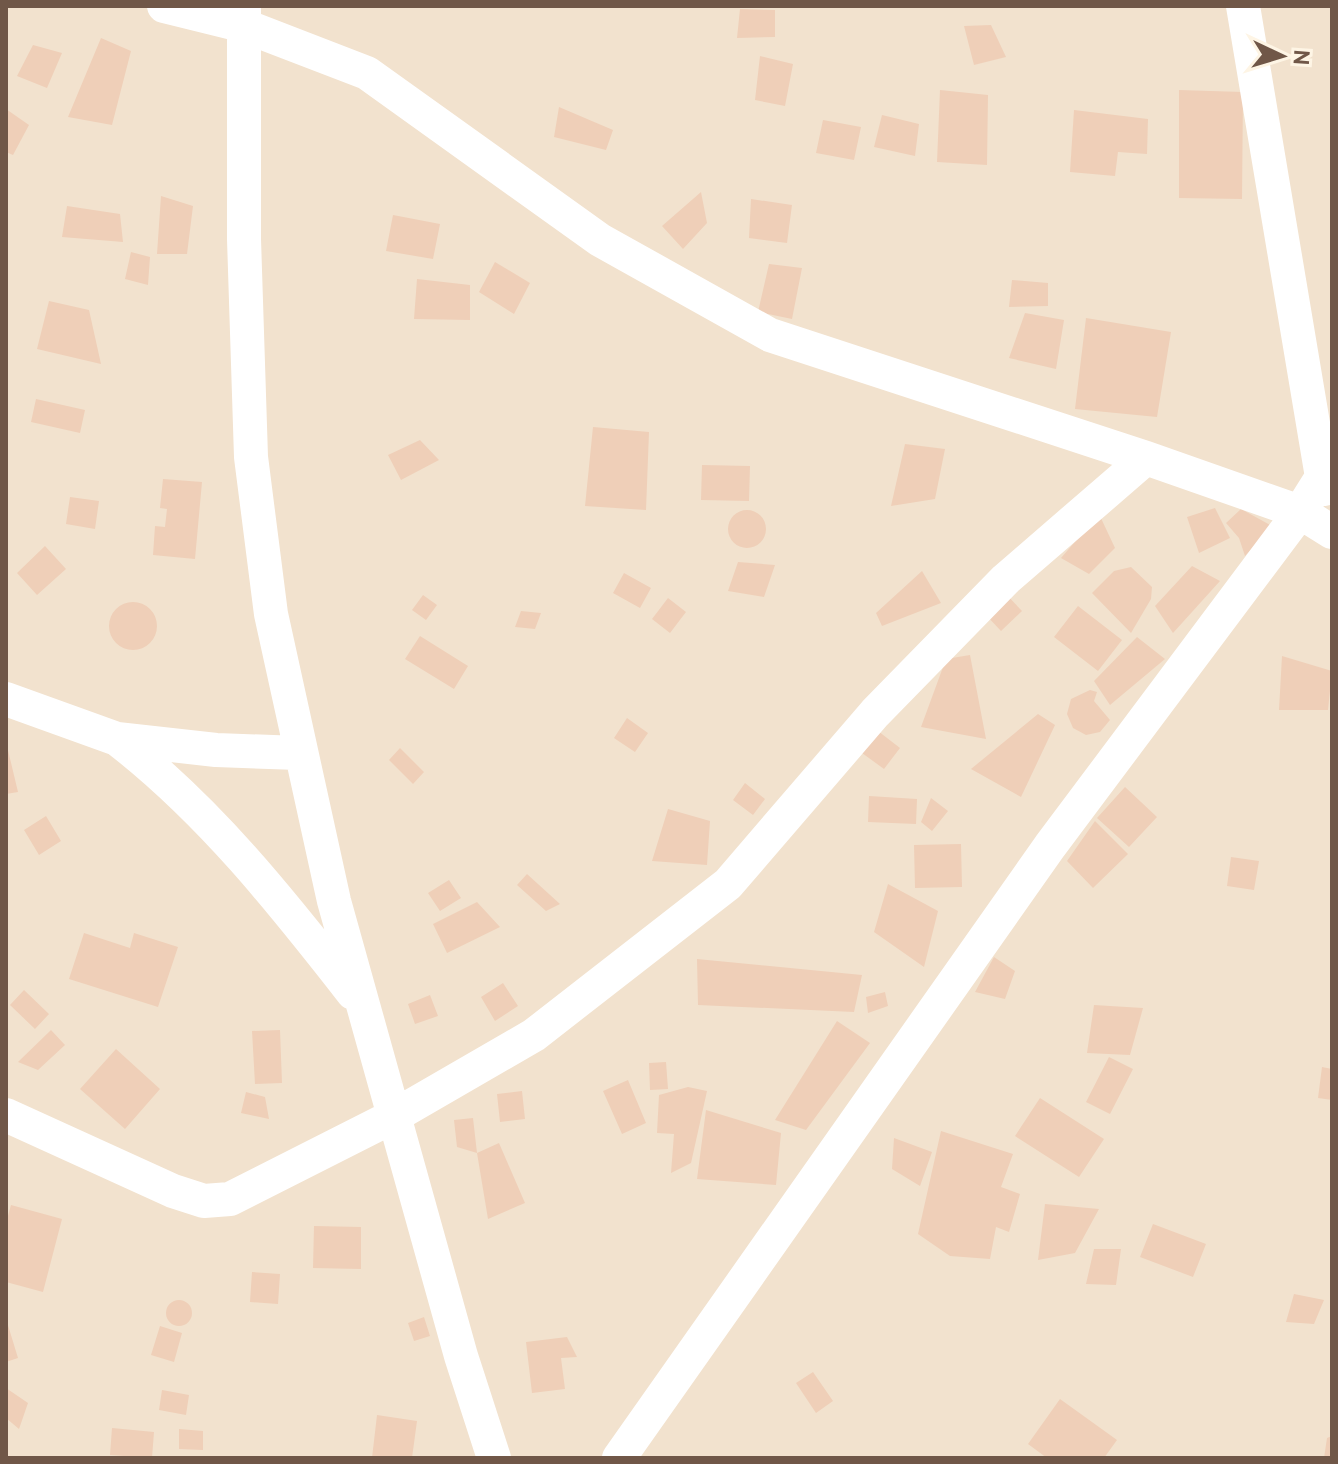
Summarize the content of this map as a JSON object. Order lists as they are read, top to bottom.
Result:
{
  "north": "right"
}
